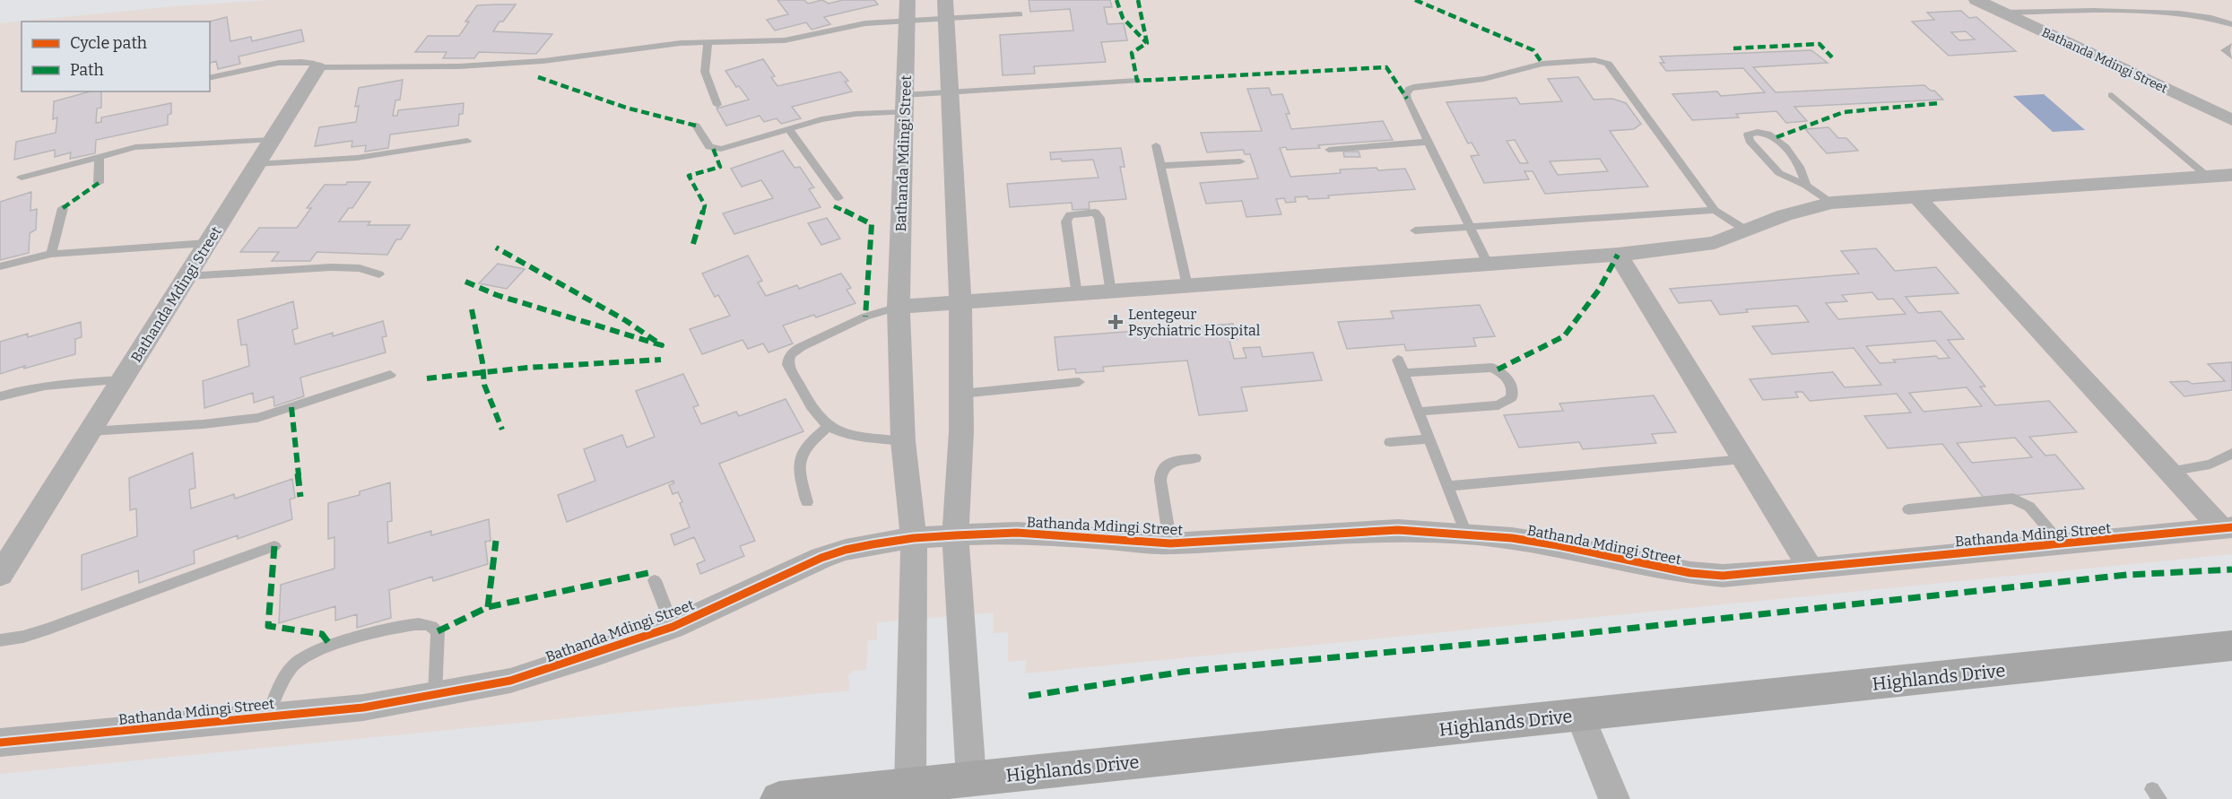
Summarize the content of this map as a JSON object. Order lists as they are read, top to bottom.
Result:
{
  "streets": {
    "main road": ["Highlands Drive"],
    "street": ["Bathanda Mdingi Street"]
  },
  "crossings": [
    ["Bathanda Mdingi Street", "Highlands Drive"]
  ],
  "places": {
    "health": ["Lentegeur Psychiatric Hospital"]
  },
  "legend": ["Cycle path", "Path"]
}
